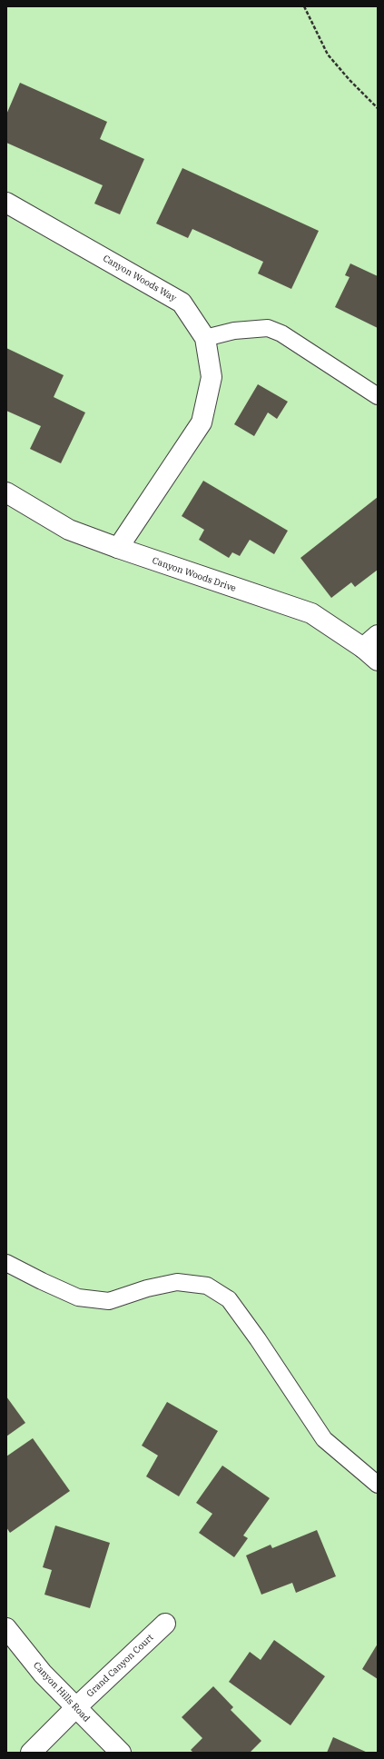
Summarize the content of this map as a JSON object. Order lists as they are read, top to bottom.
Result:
{
  "streets": {
    "street": [
      "Canyon Woods Way",
      "Canyon Woods Drive",
      "Grand Canyon Court",
      "Canyon Hills Road"
    ]
  },
  "crossings": [
    ["Canyon Woods Way", "Canyon Woods Drive"],
    ["Grand Canyon Court", "Canyon Hills Road"]
  ]
}
